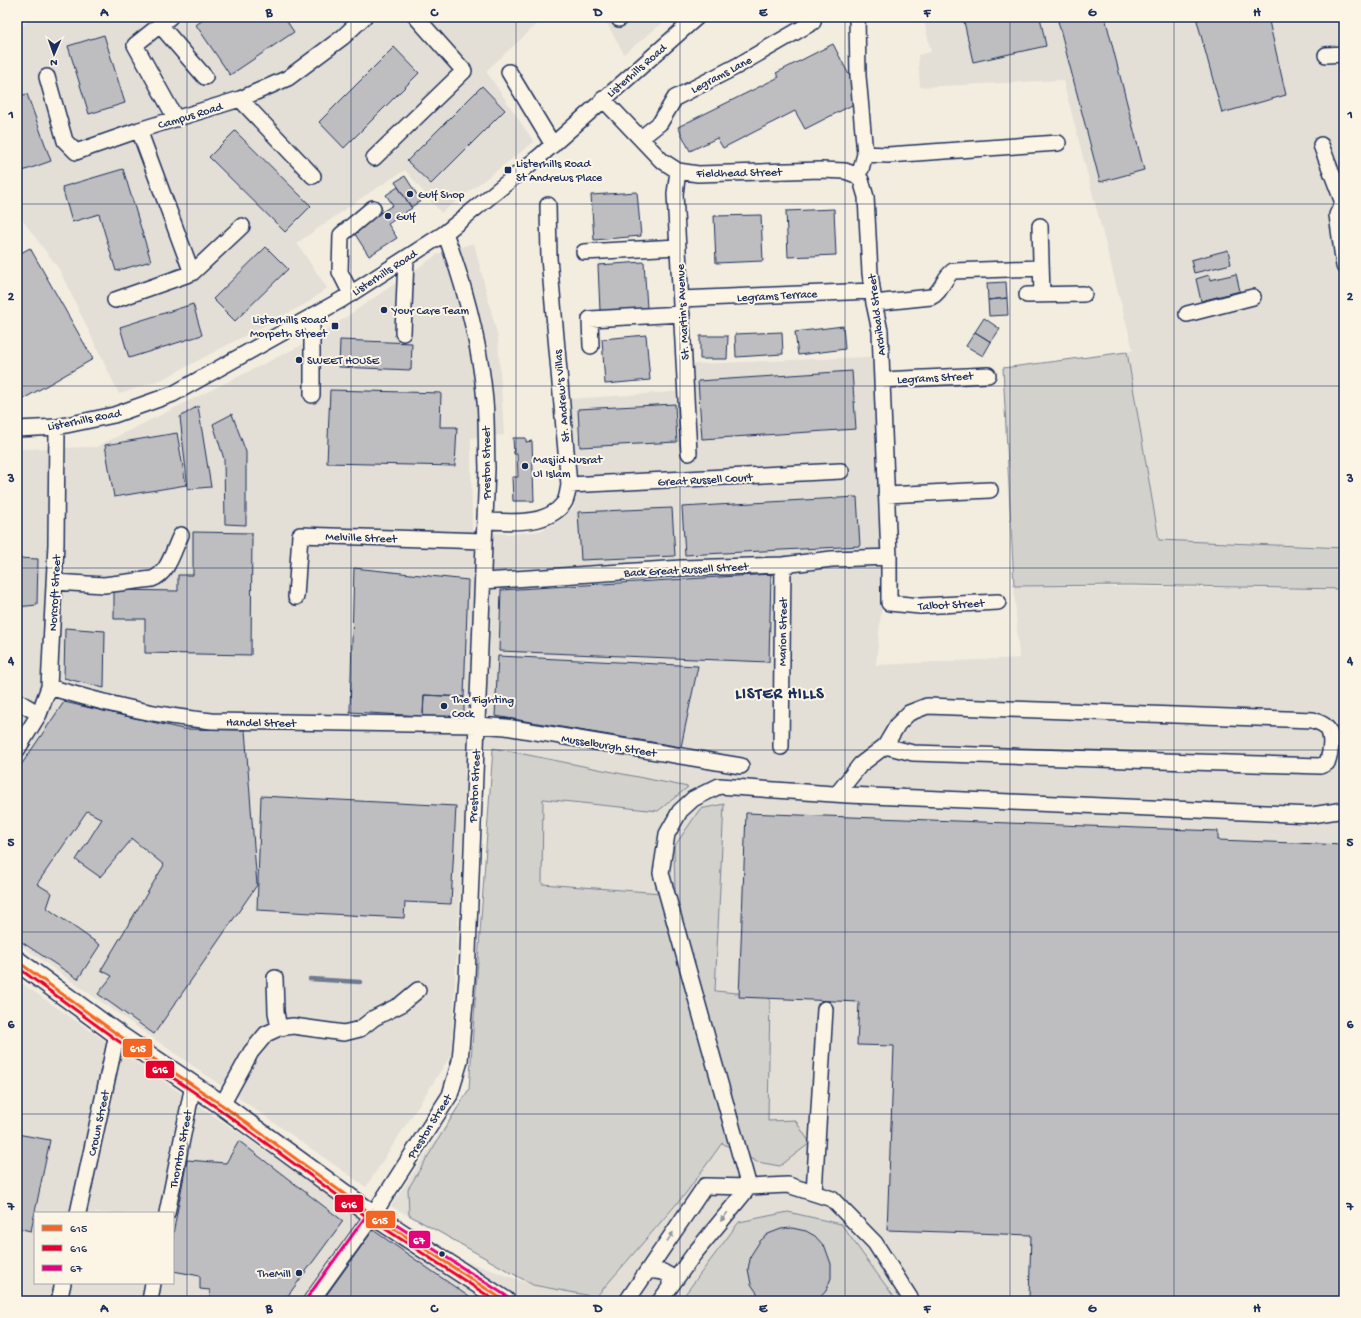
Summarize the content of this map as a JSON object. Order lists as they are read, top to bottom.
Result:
{
  "streets": {
    "street": [
      "Listerhills Road",
      "Legrams Lane",
      "Campus Road",
      "Fieldhead Street",
      "Legrams Terrace",
      "St. Martin's Avenue",
      "Archibald Street",
      "Legrams Street",
      "St. Andrew's Villas",
      "Preston Street",
      "Great Russell Court",
      "Melville Street",
      "Back Great Russell Street",
      "Norcroft Street",
      "Talbot Street",
      "Marion Street",
      "Handel Street",
      "Musselburgh Street",
      "Crown Street",
      "Thornton Street"
    ]
  },
  "crossings": [
    ["Listerhills Road", "Fieldhead Street"],
    ["Listerhills Road", "Preston Street"],
    ["Listerhills Road", "Norcroft Street"],
    ["Legrams Lane", "Fieldhead Street"],
    ["Fieldhead Street", "St. Martin's Avenue"],
    ["Fieldhead Street", "Archibald Street"],
    ["Legrams Terrace", "St. Martin's Avenue"],
    ["Legrams Terrace", "Archibald Street"],
    ["St. Martin's Avenue", "Great Russell Court"],
    ["Archibald Street", "Legrams Street"],
    ["Archibald Street", "Back Great Russell Street"],
    ["Archibald Street", "Talbot Street"],
    ["St. Andrew's Villas", "Preston Street"],
    ["St. Andrew's Villas", "Great Russell Court"],
    ["Preston Street", "Melville Street"],
    ["Preston Street", "Back Great Russell Street"],
    ["Preston Street", "Handel Street"],
    ["Preston Street", "Musselburgh Street"],
    ["Back Great Russell Street", "Marion Street"],
    ["Norcroft Street", "Handel Street"],
    ["Handel Street", "Musselburgh Street"]
  ],
  "districts": ["LISTER HILLS"],
  "places": {
    "transit": ["Listerhills Road St Andrews Place", "Listerhills Road Morpeth Street"],
    "other": [
      "Gulf Shop",
      "Gulf",
      "Your Care Team",
      "SWEET HOUSE",
      "Masjid Nusrat Ul Islam",
      "The Fighting Cock",
      "TheMill"
    ]
  },
  "lines": ["transit line 615", "transit line 616", "transit line 67"],
  "legend": ["615", "616", "67"],
  "north": "bottom",
  "grid": {
    "columns": [
      "A",
      "B",
      "C",
      "D",
      "E",
      "F",
      "G",
      "H"
    ],
    "rows": [
      "1",
      "2",
      "3",
      "4",
      "5",
      "6",
      "7"
    ]
  }
}
